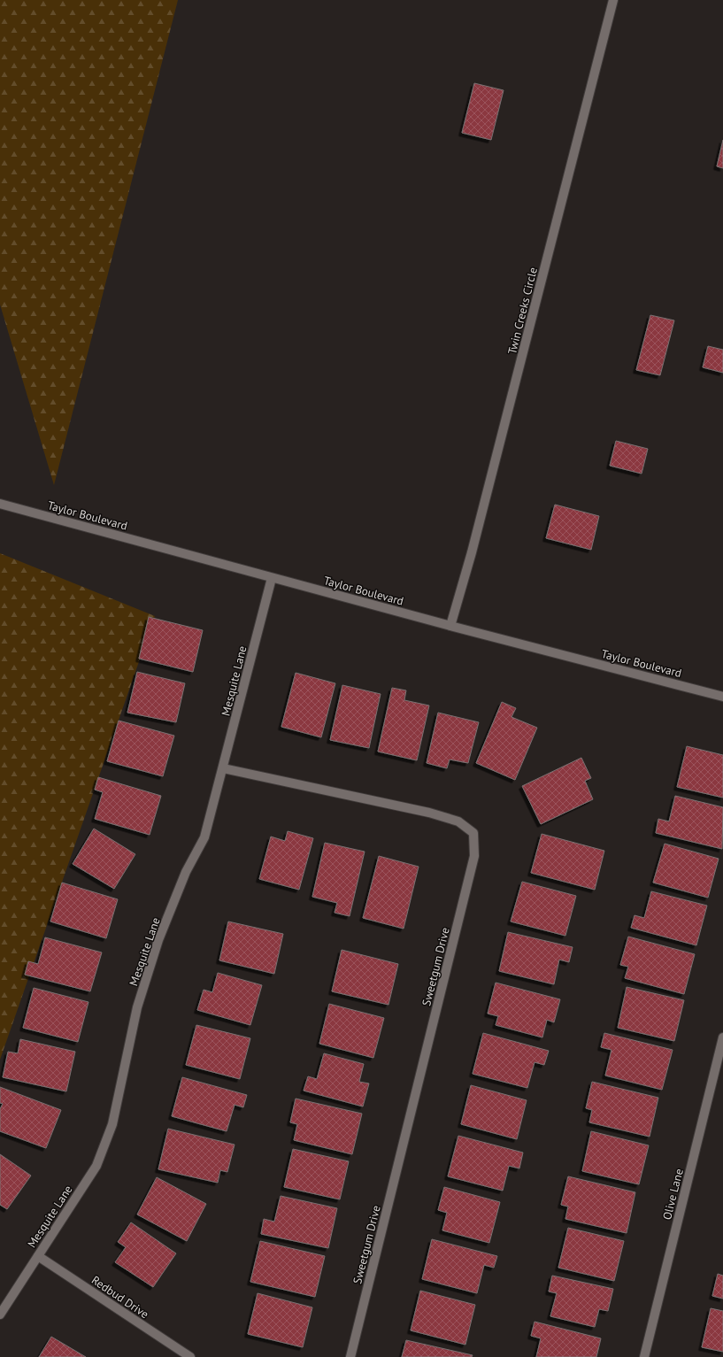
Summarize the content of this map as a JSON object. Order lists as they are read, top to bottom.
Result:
{
  "streets": {
    "street": [
      "Twin Creeks Circle",
      "Taylor Boulevard",
      "Mesquite Lane",
      "Sweetgum Drive",
      "Olive Lane",
      "Redbud Drive"
    ]
  },
  "crossings": [
    ["Twin Creeks Circle", "Taylor Boulevard"],
    ["Taylor Boulevard", "Mesquite Lane"],
    ["Mesquite Lane", "Sweetgum Drive"],
    ["Mesquite Lane", "Redbud Drive"]
  ]
}
